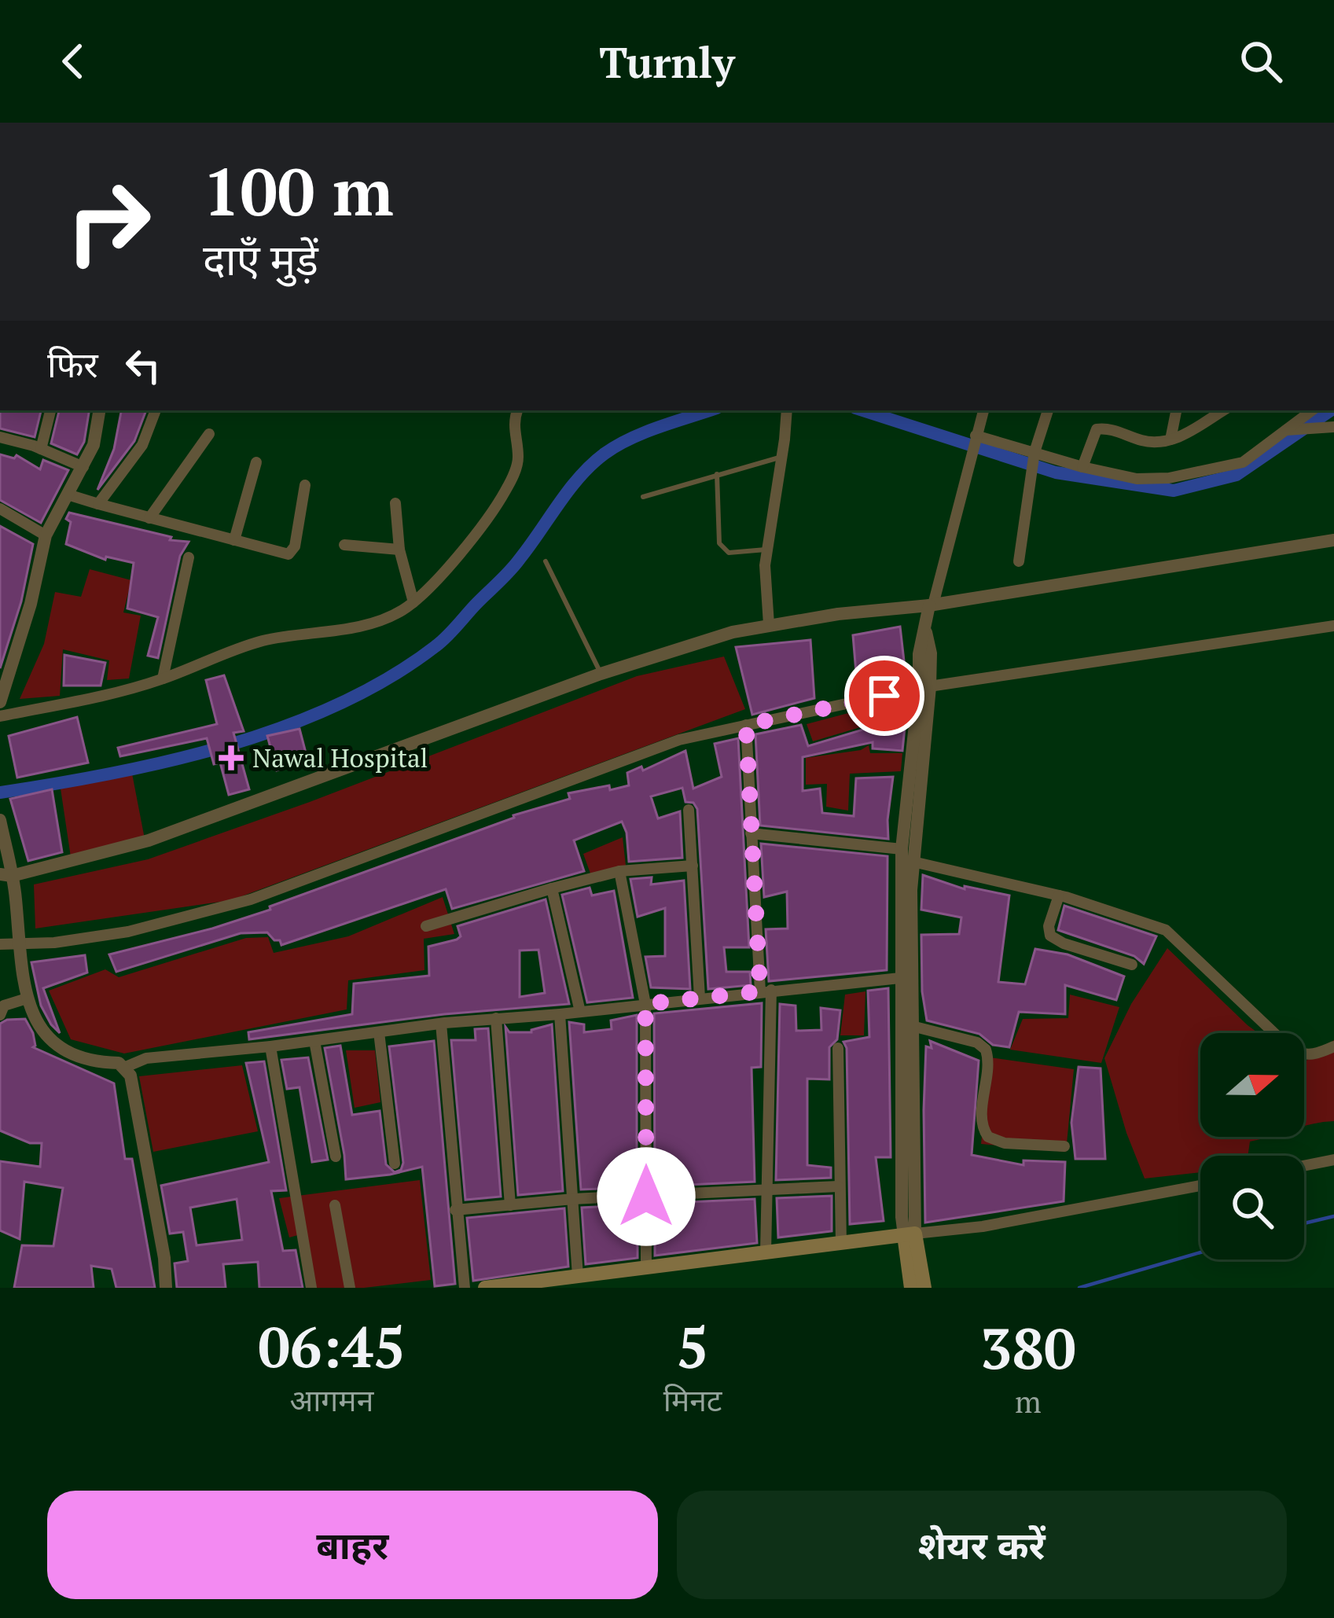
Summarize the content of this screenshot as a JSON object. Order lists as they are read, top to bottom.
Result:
{
  "places": {
    "health": ["Nawal Hospital"]
  },
  "north": "right",
  "page": {
    "header": "Turnly",
    "turn": ["100 m", "दाएँ मुड़ें"],
    "then": "फिर",
    "eta": [
      "06:45",
      "आगमन",
      "5",
      "मिनट",
      "380",
      "m"
    ],
    "buttons": ["बाहर", "शेयर करें"]
  }
}
